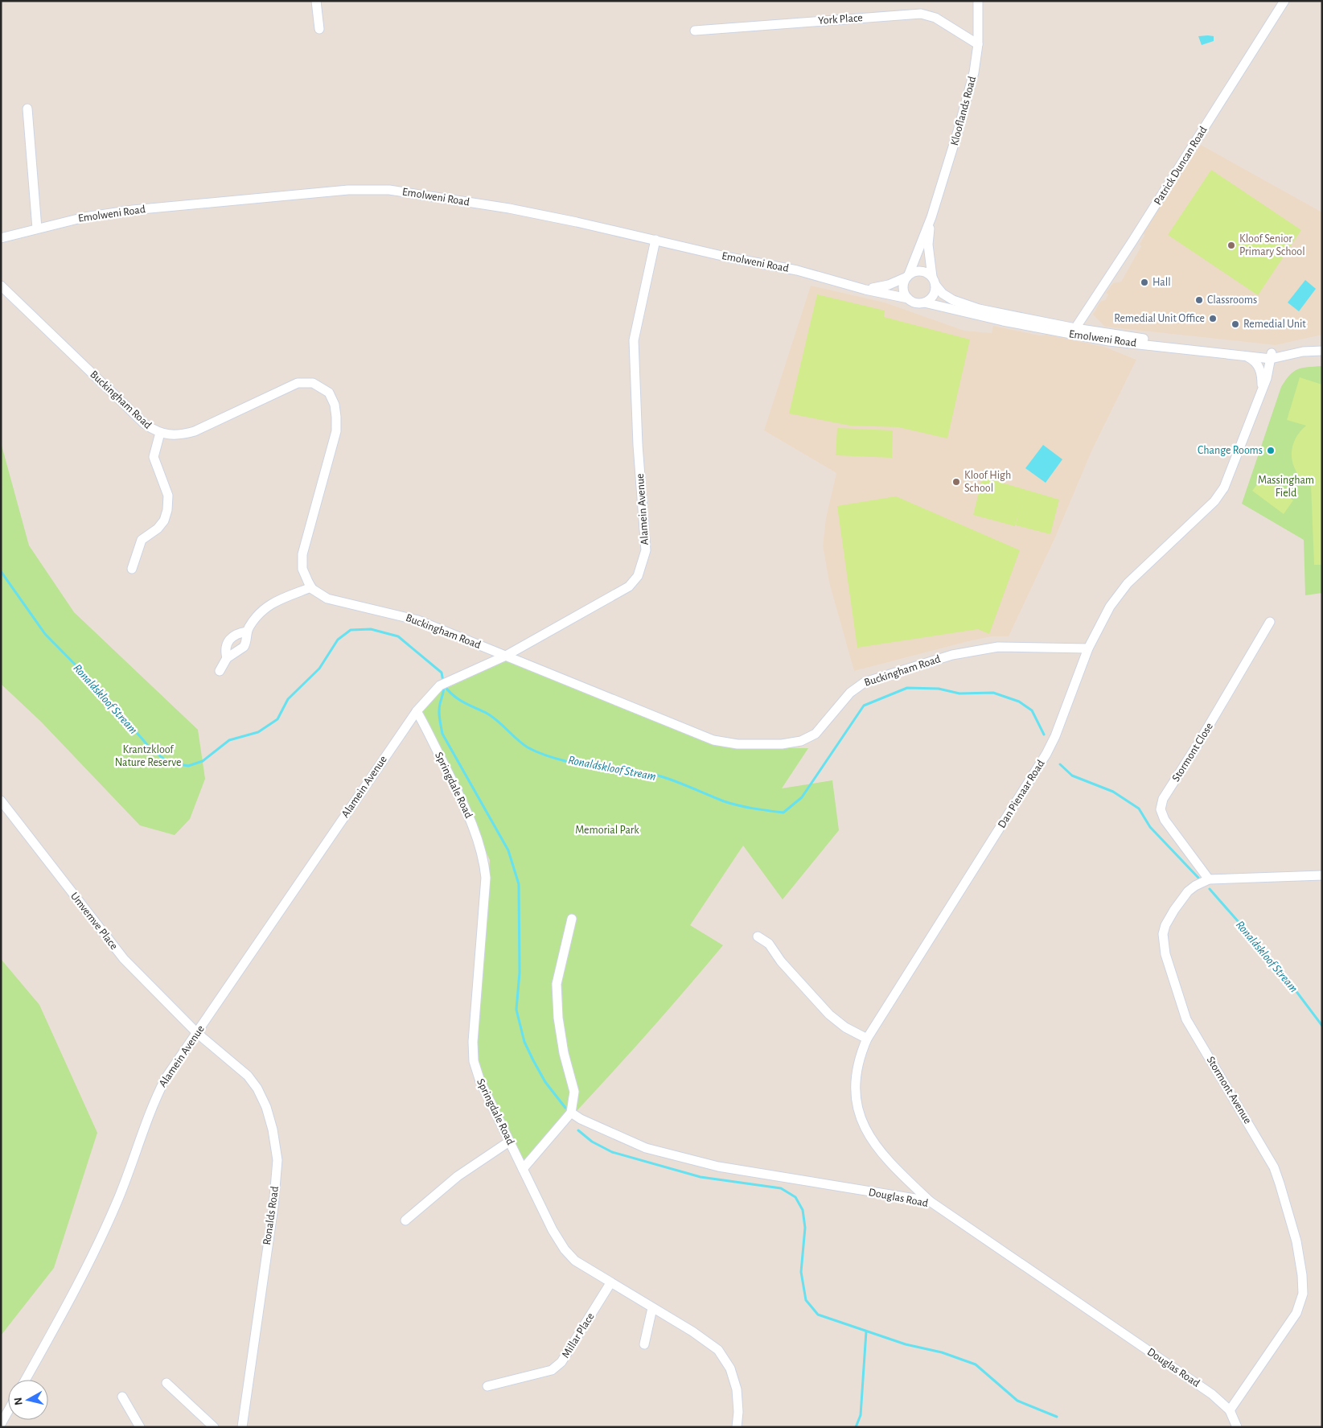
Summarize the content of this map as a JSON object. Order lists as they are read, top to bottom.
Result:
{
  "streets": {
    "street": [
      "York Place",
      "Klooflands Road",
      "Patrick Duncan Road",
      "Emolweni Road",
      "Buckingham Road",
      "Alamein Avenue",
      "Stormont Close",
      "Springdale Road",
      "Dan Pienaar Road",
      "Umvemve Place",
      "Stormont Avenue",
      "Douglas Road",
      "Ronalds Road",
      "Millar Place"
    ]
  },
  "crossings": [
    ["York Place", "Klooflands Road"],
    ["Klooflands Road", "Emolweni Road"],
    ["Patrick Duncan Road", "Emolweni Road"],
    ["Emolweni Road", "Alamein Avenue"],
    ["Emolweni Road", "Dan Pienaar Road"],
    ["Buckingham Road", "Alamein Avenue"],
    ["Buckingham Road", "Dan Pienaar Road"],
    ["Alamein Avenue", "Springdale Road"],
    ["Alamein Avenue", "Umvemve Place"],
    ["Alamein Avenue", "Ronalds Road"],
    ["Stormont Close", "Stormont Avenue"],
    ["Springdale Road", "Millar Place"],
    ["Dan Pienaar Road", "Douglas Road"],
    ["Umvemve Place", "Ronalds Road"],
    ["Stormont Avenue", "Douglas Road"]
  ],
  "water": ["Ronaldskloof Stream"],
  "parks": ["Massingham Field", "Krantzkloof Nature Reserve", "Memorial Park"],
  "places": [
    "Kloof Senior Primary School",
    "Hall",
    "Classrooms",
    "Remedial Unit Office",
    "Remedial Unit",
    "Change Rooms",
    "Kloof High School"
  ],
  "north": "left"
}
